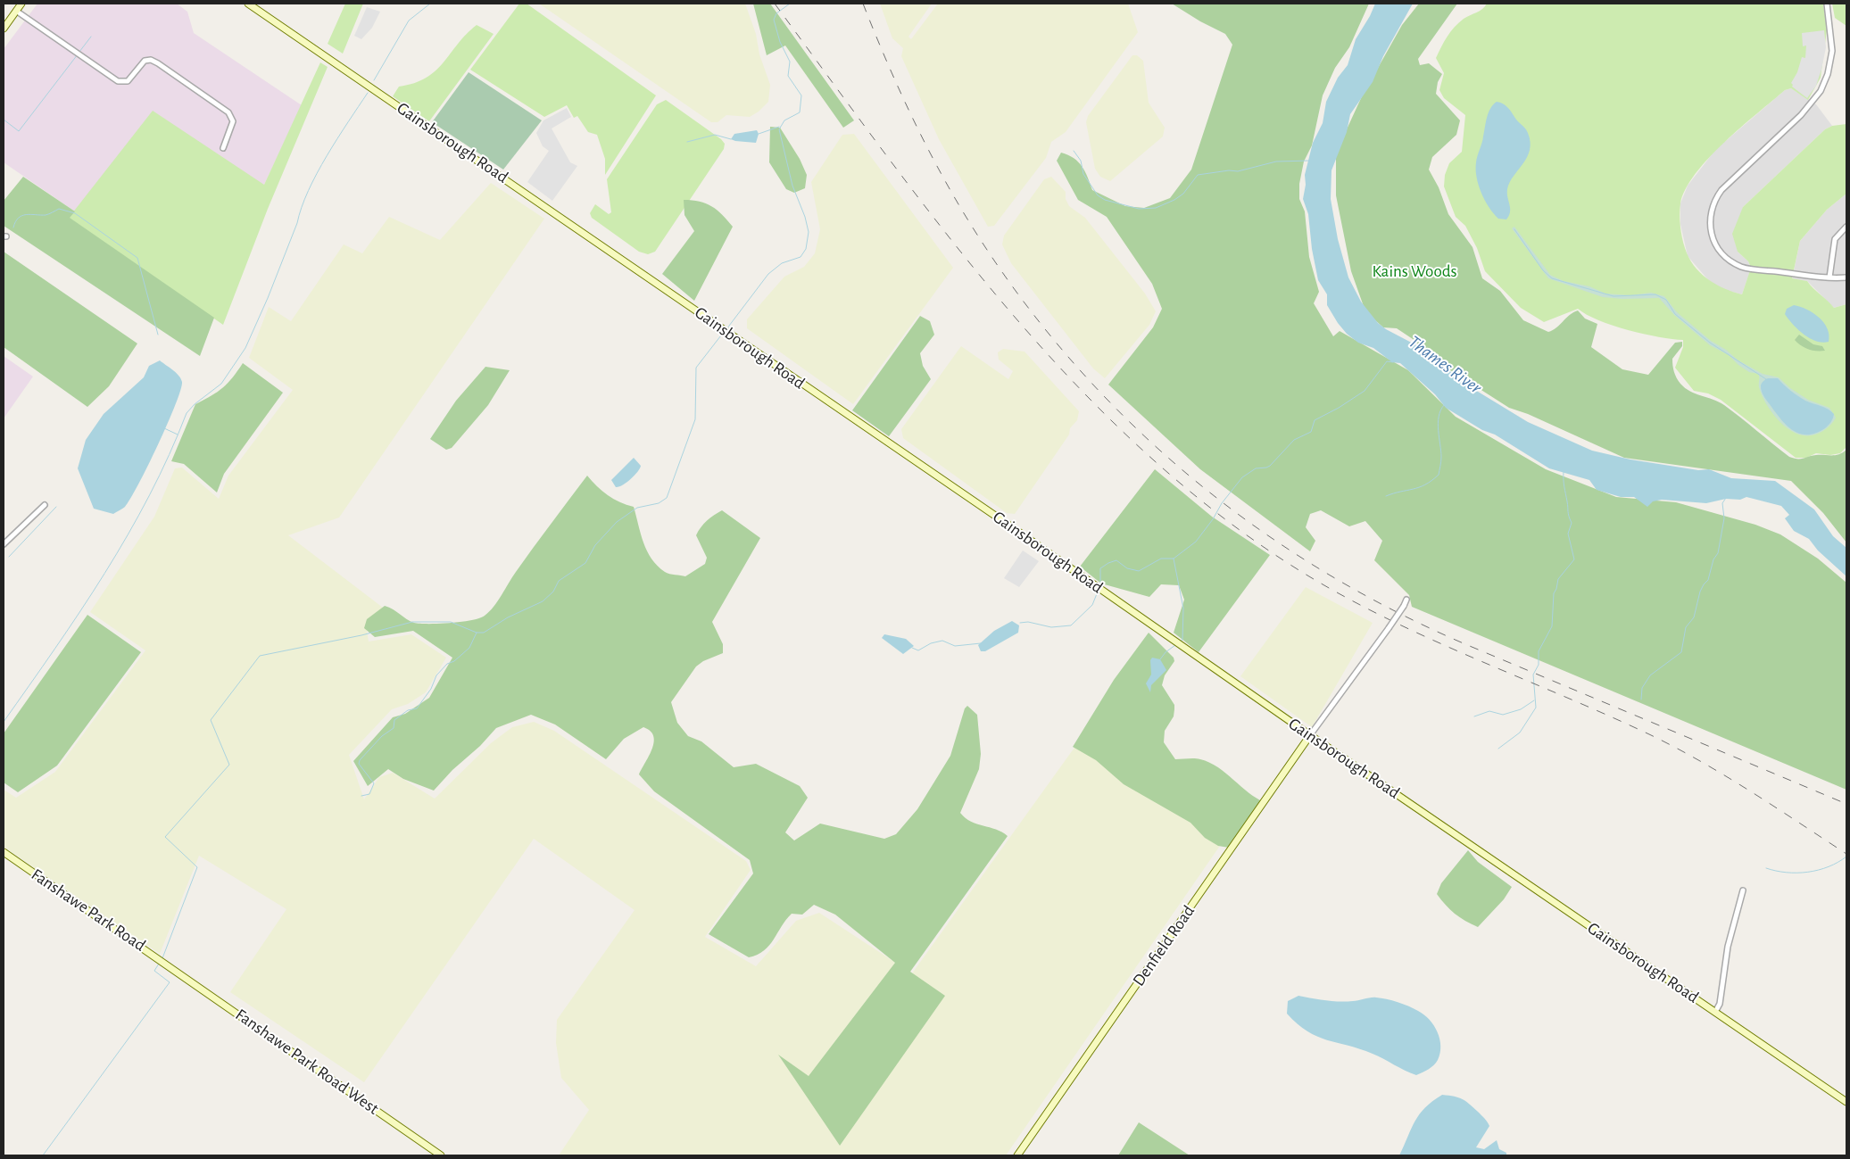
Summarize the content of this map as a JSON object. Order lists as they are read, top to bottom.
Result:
{
  "streets": {
    "main road": [
      "Gainsborough Road",
      "Fanshawe Park Road",
      "Denfield Road",
      "Fanshawe Park Road West"
    ]
  },
  "crossings": [
    ["Gainsborough Road", "Denfield Road"],
    ["Fanshawe Park Road", "Fanshawe Park Road West"]
  ],
  "water": ["Thames River"],
  "parks": ["Kains Woods"]
}
